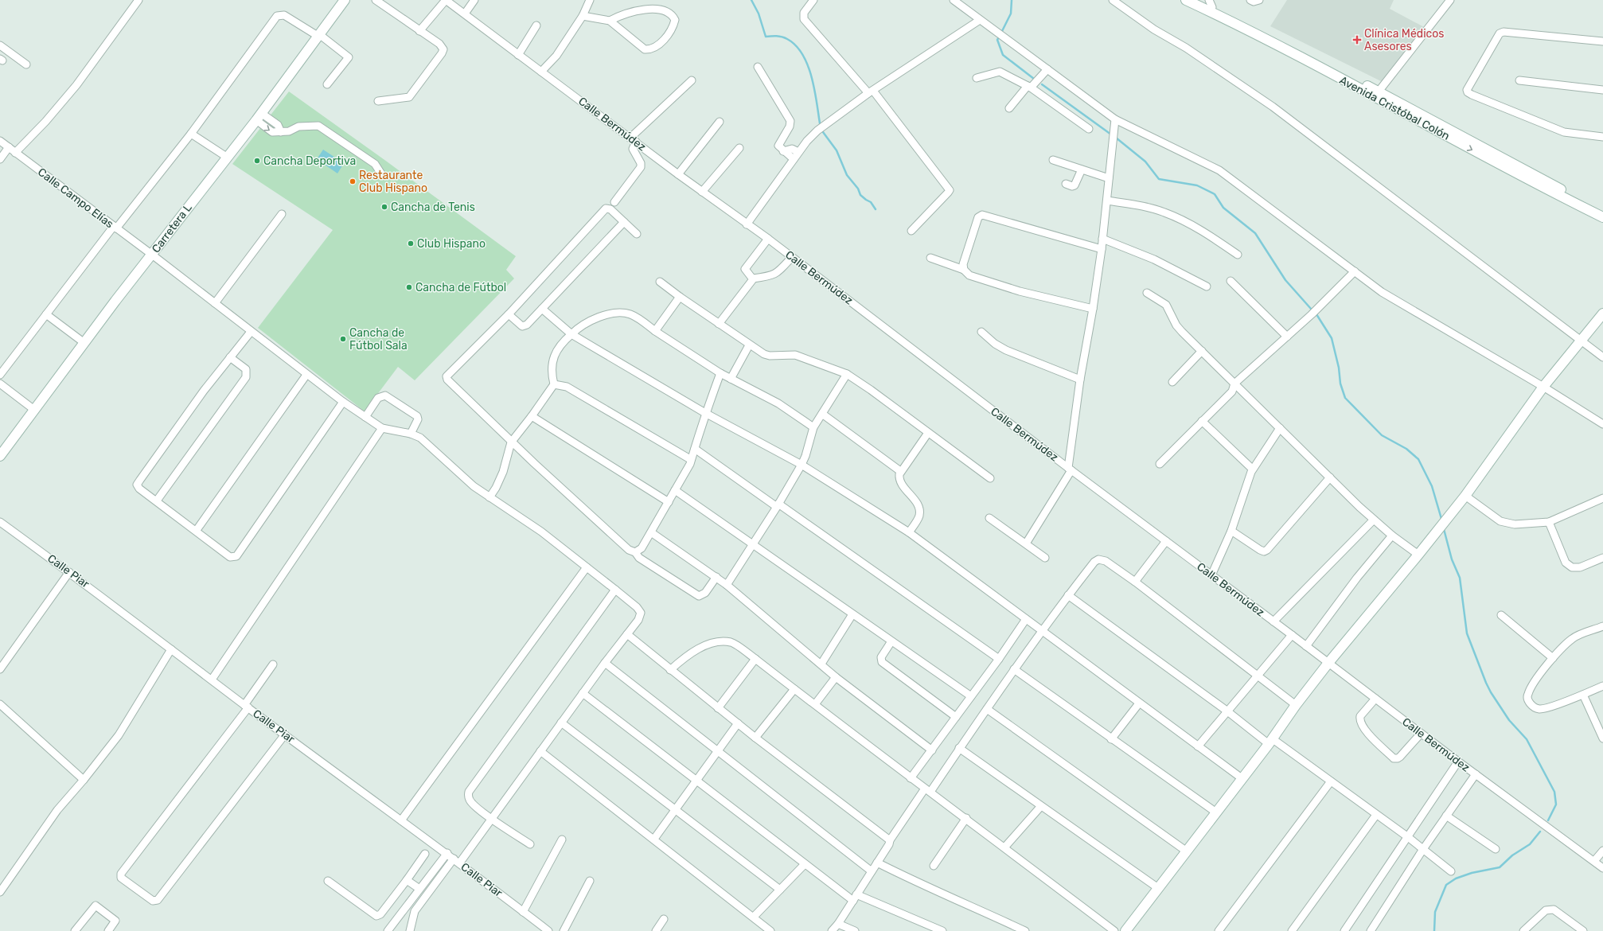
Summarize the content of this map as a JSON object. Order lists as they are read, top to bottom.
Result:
{
  "streets": {
    "street": [
      "Avenida Cristóbal Colón",
      "Calle Bermúdez",
      "Calle Campo Elías",
      "Carretera L",
      "Calle Piar"
    ]
  },
  "crossings": [
    ["Calle Campo Elías", "Carretera L"]
  ],
  "places": {
    "health": ["Clínica Médicos Asesores"],
    "other": [
      "Cancha Deportiva",
      "Restaurante Club Hispano",
      "Cancha de Tenis",
      "Club Hispano",
      "Cancha de Fútbol",
      "Cancha de Fútbol Sala"
    ]
  }
}
